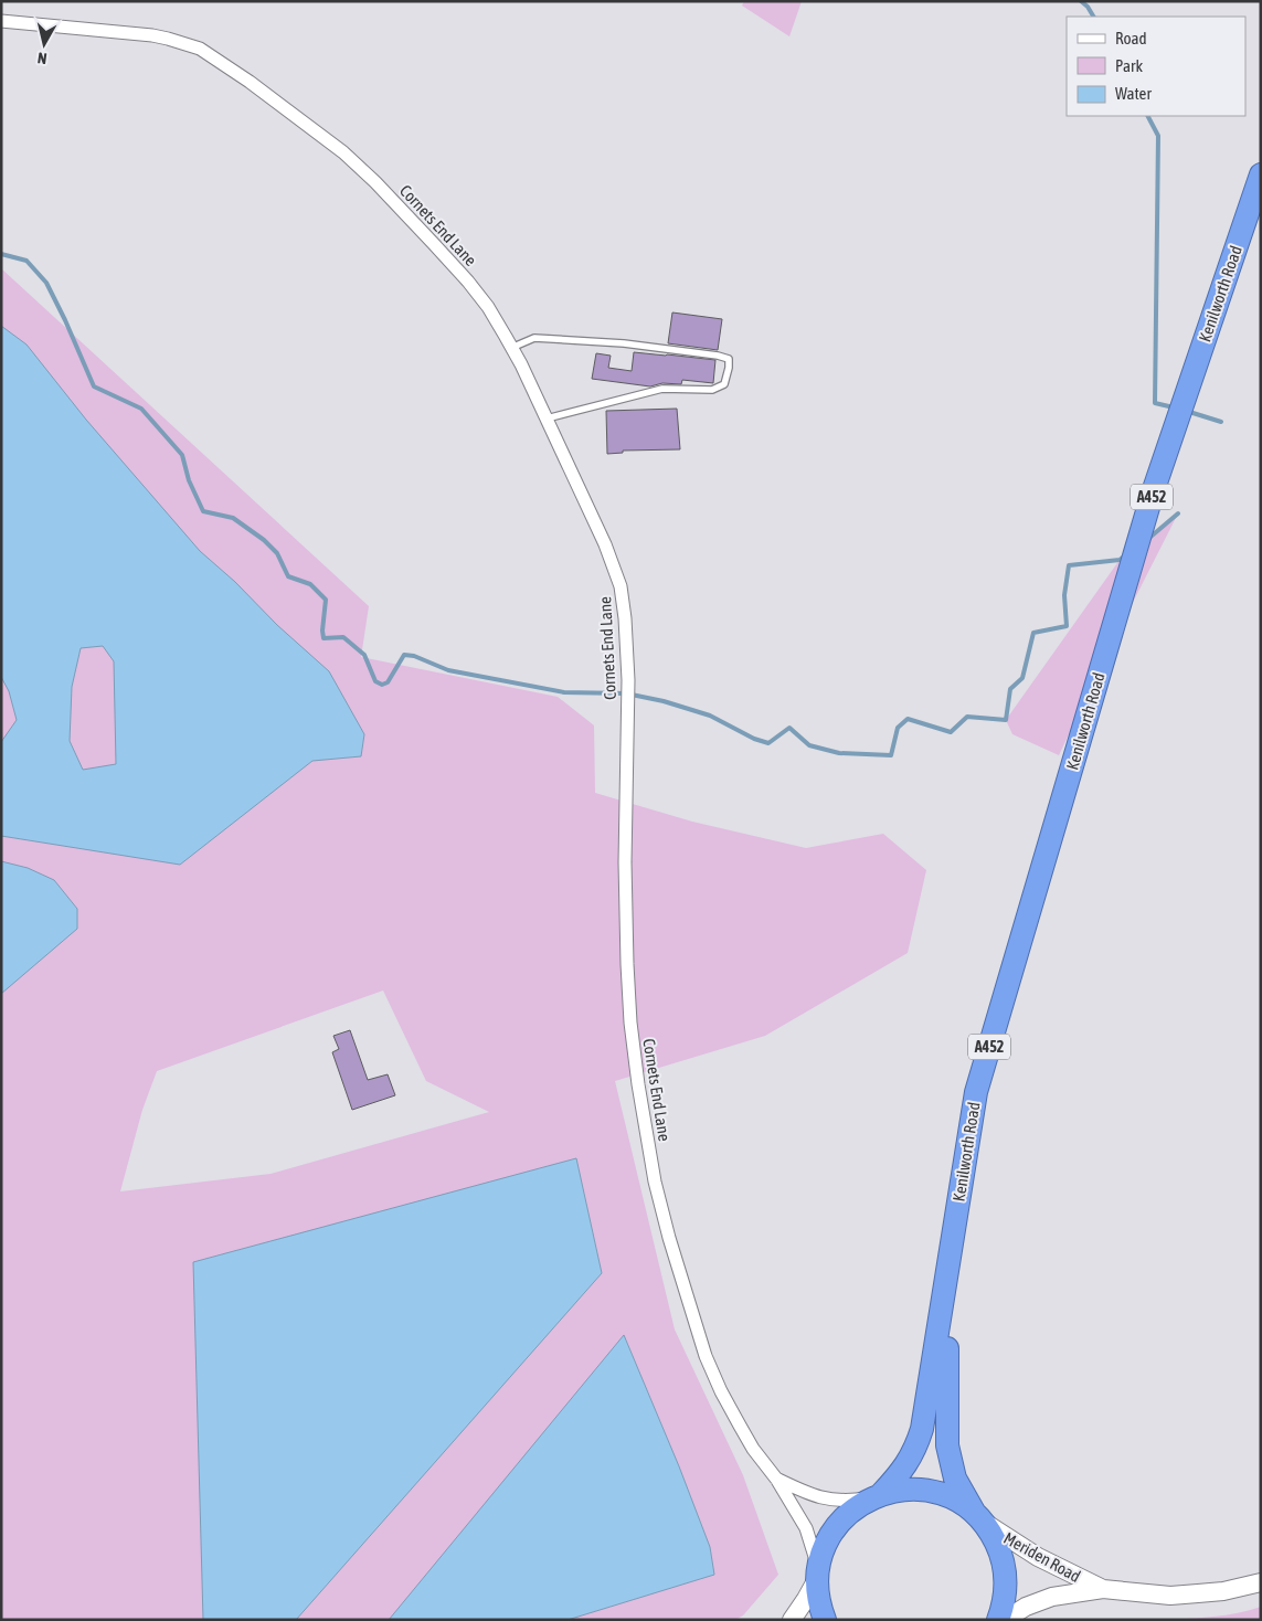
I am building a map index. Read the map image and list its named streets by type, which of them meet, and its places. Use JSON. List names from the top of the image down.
{
  "streets": {
    "highway": ["Kenilworth Road", "A452"],
    "main road": ["Meriden Road"],
    "street": ["Cornets End Lane"]
  },
  "crossings": [
    ["Cornets End Lane", "Kenilworth Road"],
    ["Kenilworth Road", "Meriden Road"]
  ],
  "legend": ["Road", "Park", "Water"],
  "north": "bottom"
}
